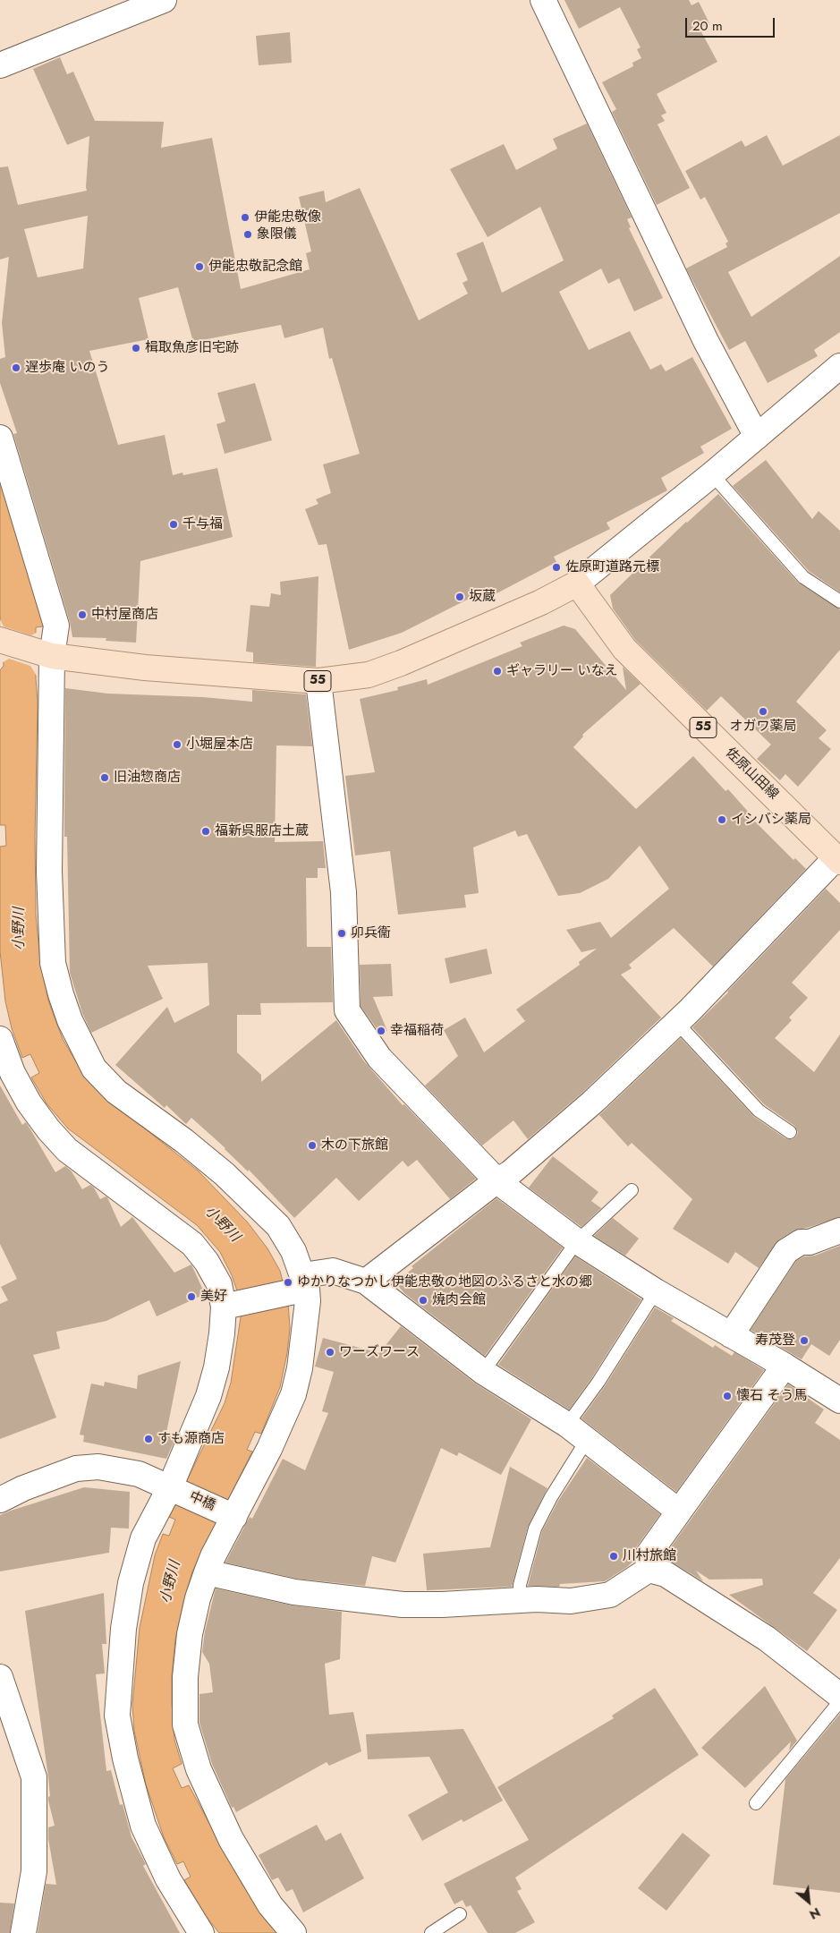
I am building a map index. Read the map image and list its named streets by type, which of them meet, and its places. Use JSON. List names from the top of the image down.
{
  "streets": {
    "main road": ["55", "佐原山田線"],
    "street": ["中橋"]
  },
  "crossings": [
    ["55", "佐原山田線"]
  ],
  "water": ["小野川"],
  "places": [
    "伊能忠敬像",
    "象限儀",
    "伊能忠敬記念館",
    "楫取魚彦旧宅跡",
    "遅歩庵 いのう",
    "千与福",
    "佐原町道路元標",
    "坂蔵",
    "中村屋商店",
    "ギャラリー いなえ",
    "オガワ薬局",
    "小堀屋本店",
    "旧油惣商店",
    "イシバシ薬局",
    "福新呉服店土蔵",
    "卯兵衞",
    "幸福稲荷",
    "木の下旅館",
    "ゆかりなつかし伊能忠敬の地図のふるさと水の郷",
    "美好",
    "焼肉会館",
    "寿茂登",
    "ワーズワース",
    "懐石 そう馬",
    "すも源商店",
    "川村旅館"
  ],
  "scale_bar": "20 m",
  "north": "bottom right"
}
